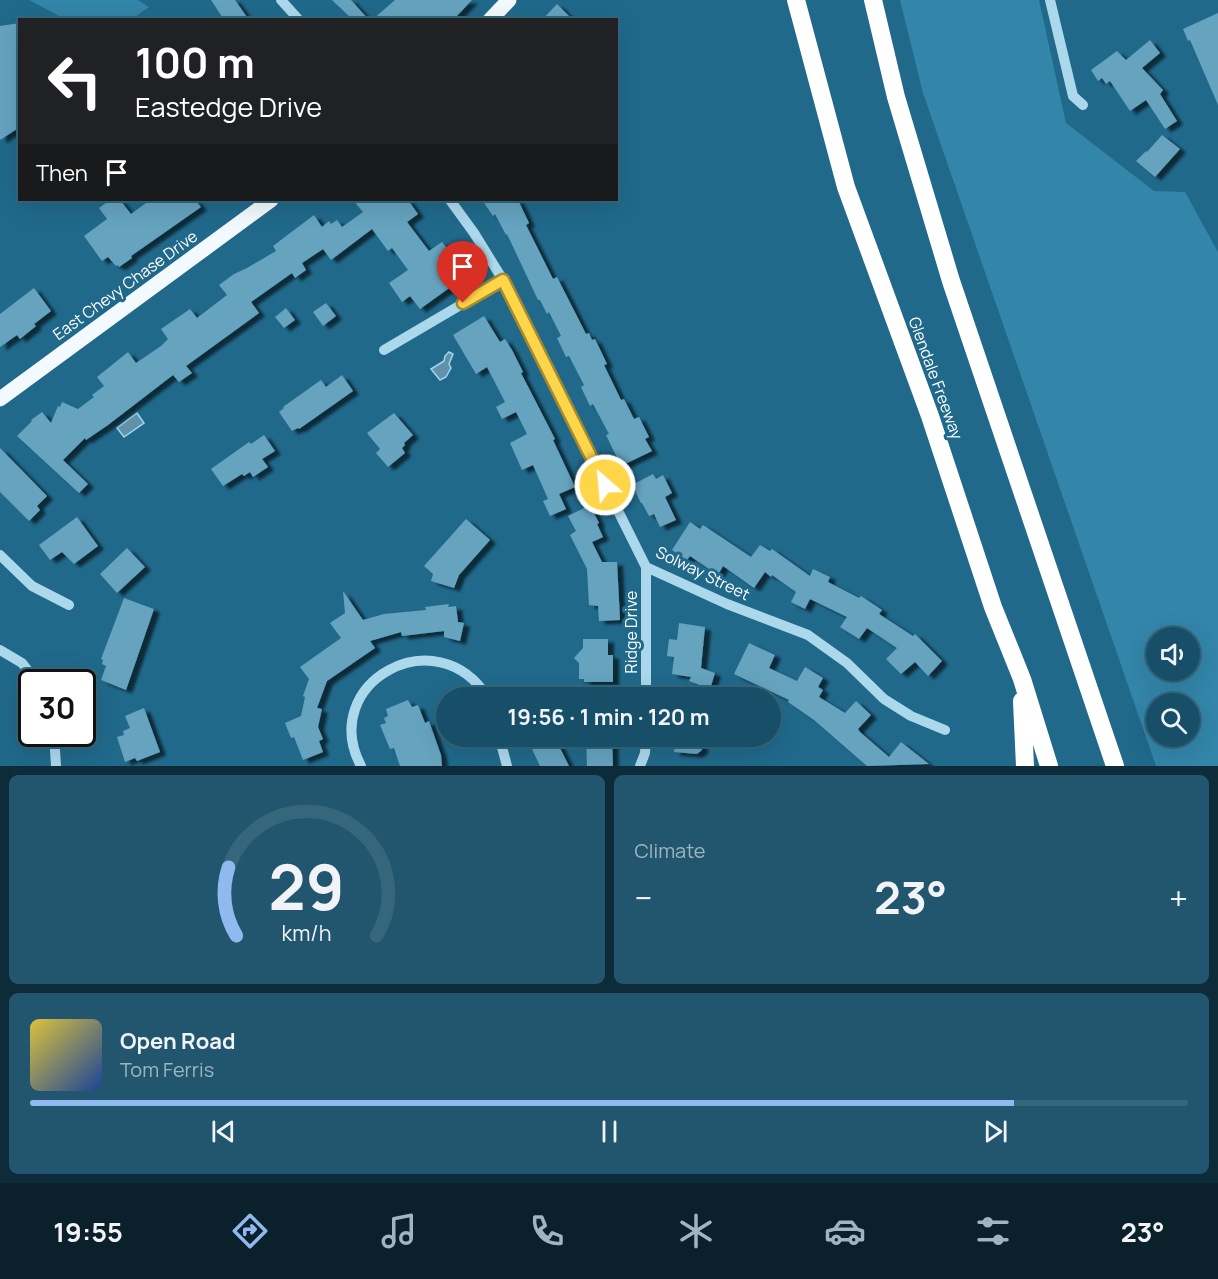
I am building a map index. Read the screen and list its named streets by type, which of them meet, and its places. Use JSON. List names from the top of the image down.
{
  "streets": {
    "highway": ["Glendale Freeway"],
    "main road": ["East Chevy Chase Drive"],
    "street": ["Solway Street", "Ridge Drive"]
  },
  "crossings": [
    ["Solway Street", "Ridge Drive"]
  ],
  "page": {
    "turn": ["100 m", "Eastedge Drive"],
    "then": "Then",
    "limit": "30",
    "trip": "19:56 · 1 min · 120 m",
    "tile": "Climate",
    "heat": ["−", "23°", "+"],
    "song": ["Open Road", "Tom Ferris"],
    "tabs": ["19:55", "23°"],
    "gauge": ["29", "km/h"]
  }
}
